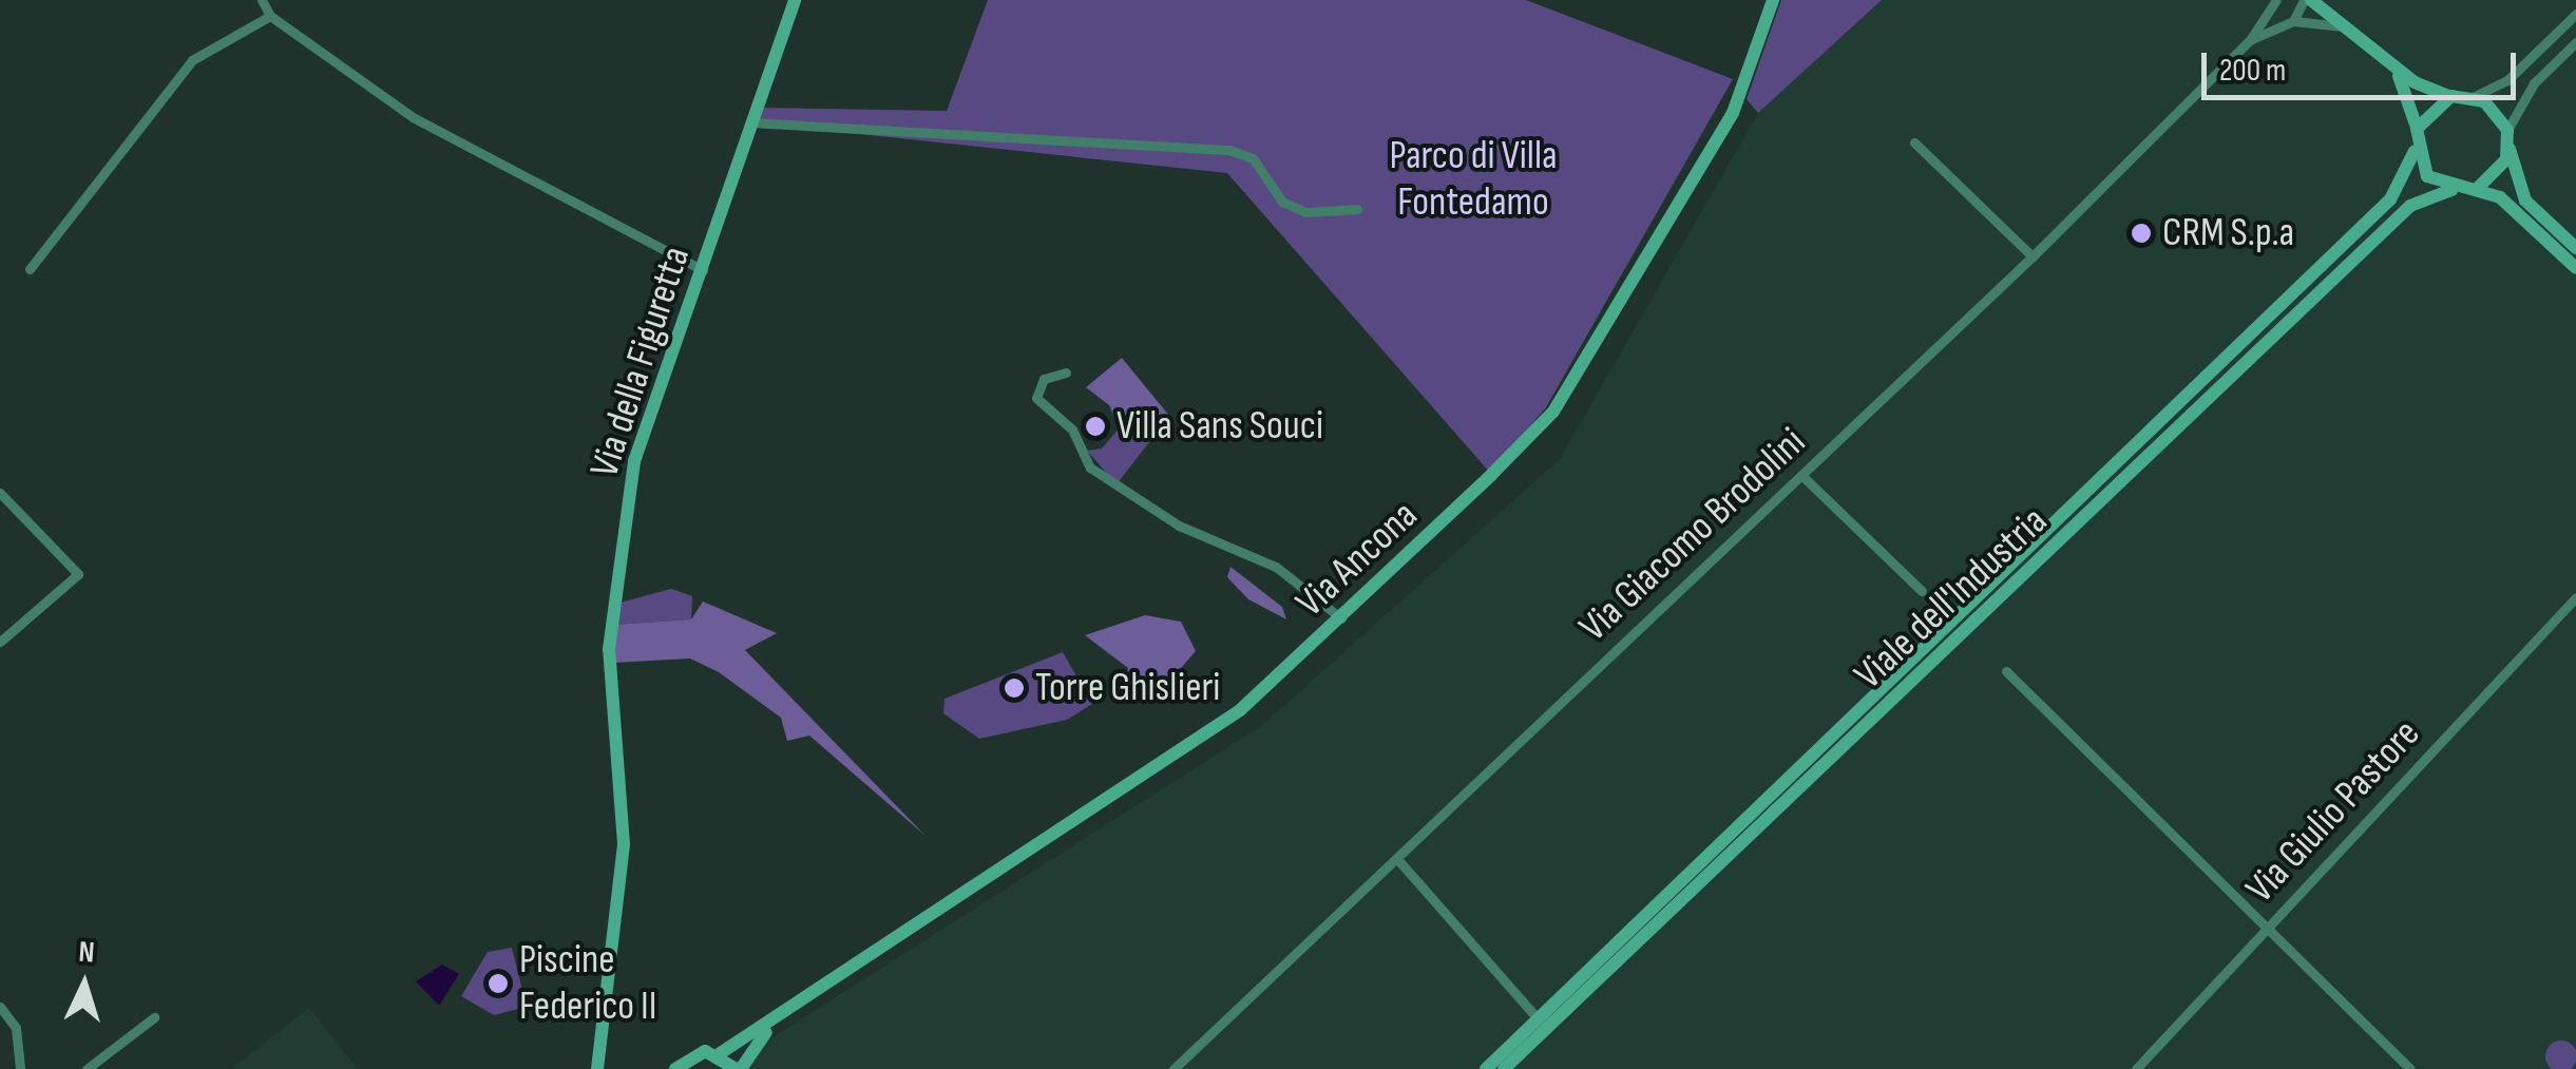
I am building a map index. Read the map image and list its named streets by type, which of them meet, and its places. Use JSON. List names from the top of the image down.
{
  "streets": {
    "main road": ["Via della Figuretta", "Via Ancona", "Viale dell'Industria"],
    "street": ["Via Giacomo Brodolini", "Via Giulio Pastore"]
  },
  "parks": ["Parco di Villa Fontedamo"],
  "places": [
    "CRM S.p.a",
    "Villa Sans Souci",
    "Torre Ghislieri",
    "Piscine Federico II"
  ],
  "scale_bar": "200 m",
  "north": "top"
}
